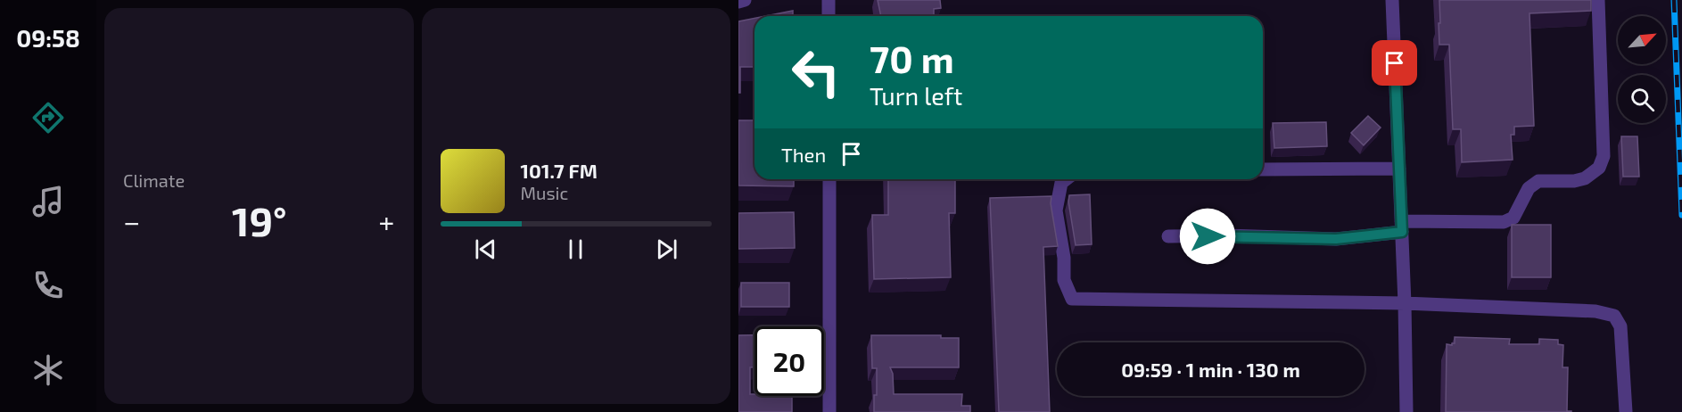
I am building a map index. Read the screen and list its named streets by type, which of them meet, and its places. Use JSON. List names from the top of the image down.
{
  "north": "top right",
  "page": {
    "tabs": "09:58",
    "tile": "Climate",
    "turn": ["70 m", "Turn left"],
    "then": "Then",
    "song": ["101.7 FM", "Music"],
    "heat": ["−", "19°", "+"],
    "limit": "20",
    "trip": "09:59 · 1 min · 130 m"
  }
}
